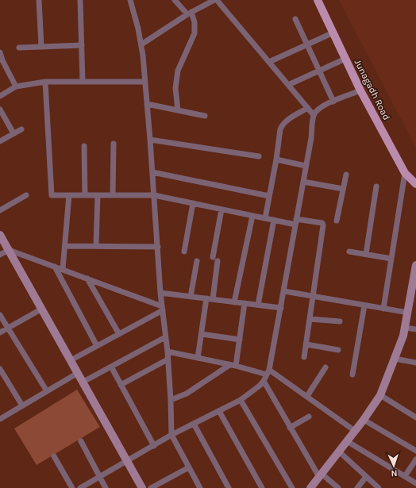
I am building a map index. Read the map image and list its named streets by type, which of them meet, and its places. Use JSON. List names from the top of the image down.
{
  "streets": {
    "main road": ["Junagadh Road"]
  },
  "north": "bottom"
}
